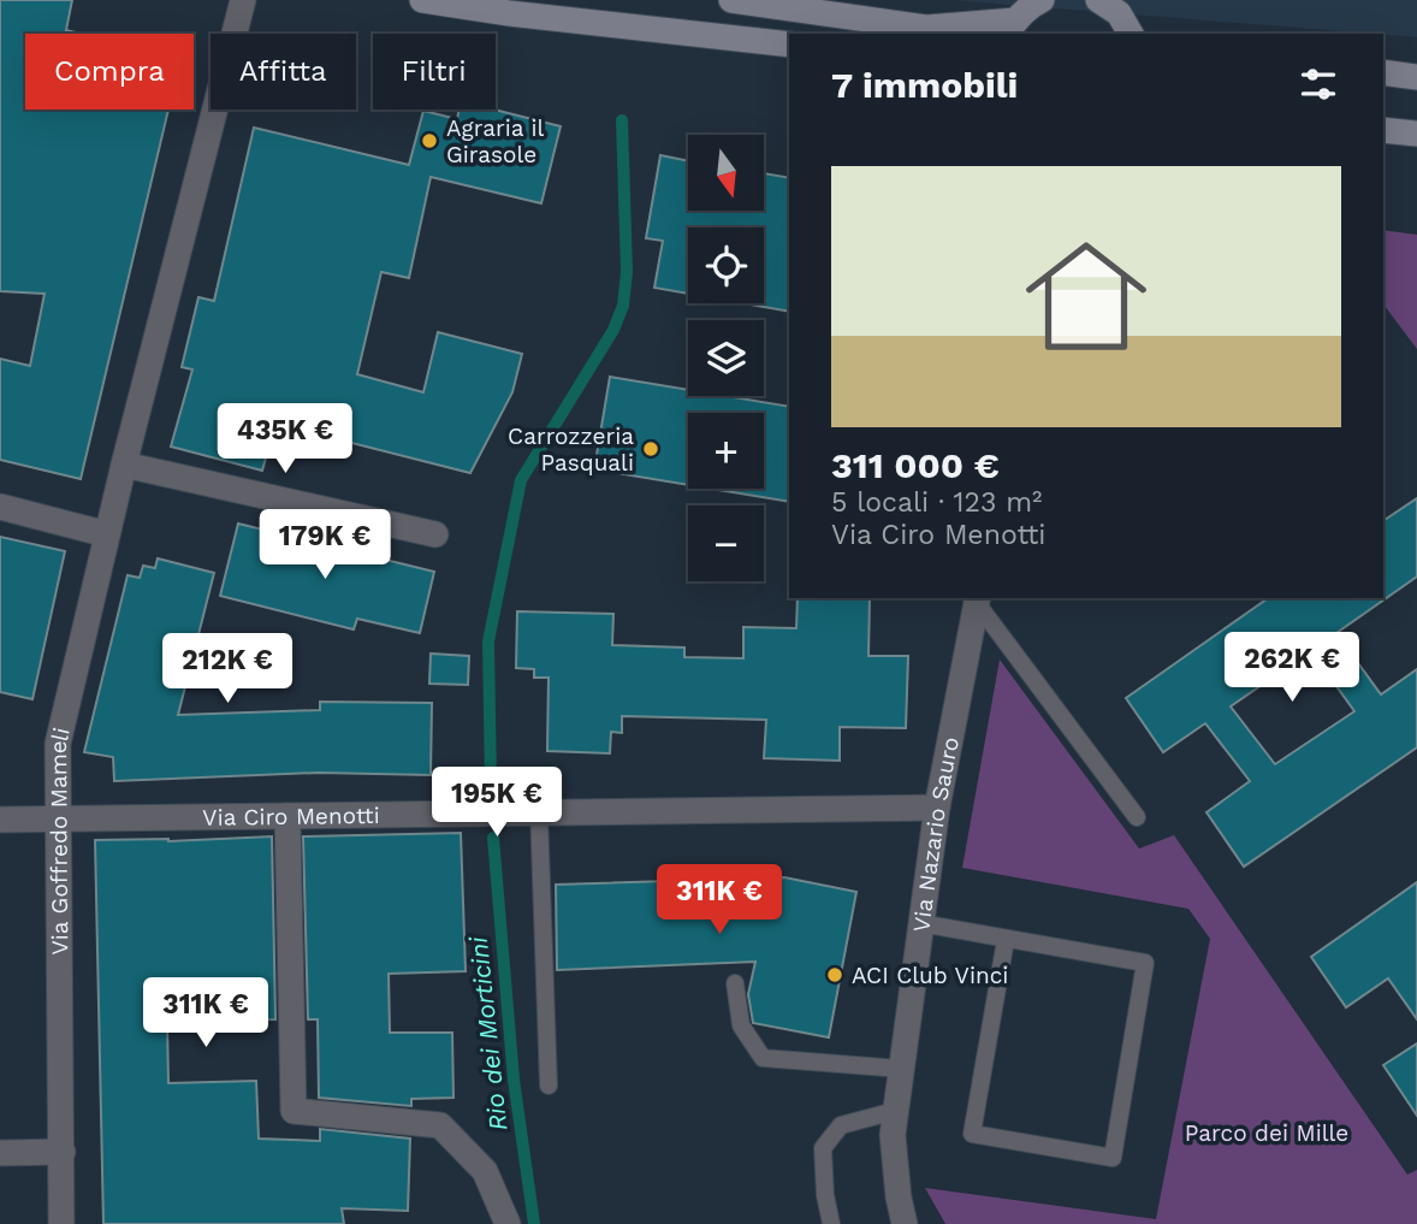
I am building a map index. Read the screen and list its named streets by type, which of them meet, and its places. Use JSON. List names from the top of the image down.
{
  "streets": {
    "street": ["Via Ciro Menotti", "Via Nazario Sauro", "Via Goffredo Mameli"]
  },
  "crossings": [
    ["Via Ciro Menotti", "Via Nazario Sauro"],
    ["Via Ciro Menotti", "Via Goffredo Mameli"]
  ],
  "water": ["Rio dei Morticini"],
  "parks": ["Parco dei Mille"],
  "places": ["Agraria il Girasole", "Carrozzeria Pasquali", "ACI Club Vinci"],
  "north": "bottom",
  "page": {
    "chip": ["Compra", "Affitta", "Filtri"],
    "heading": "7 immobili",
    "map_buttons": ["+", "−"],
    "list": [
      {
        "name": "311 000 €",
        "note": "5 locali · 123 m² · Via Ciro Menotti"
      }
    ],
    "price": [
      "435K €",
      "179K €",
      "262K €",
      "212K €",
      "195K €",
      "311K €",
      "311K €"
    ]
  }
}
